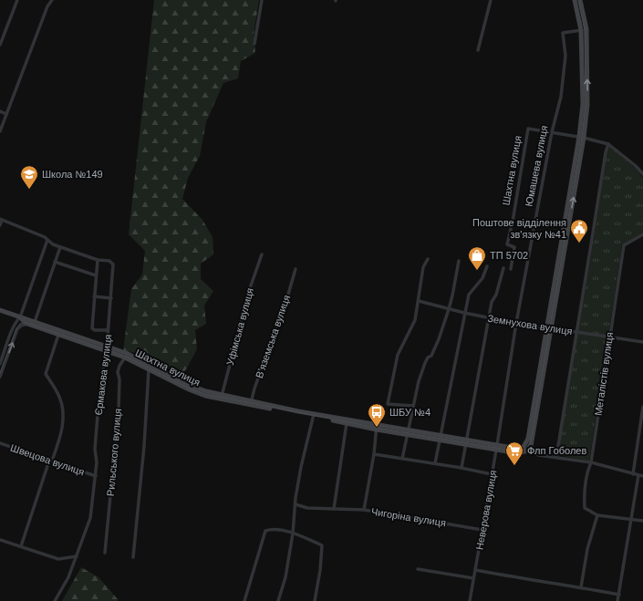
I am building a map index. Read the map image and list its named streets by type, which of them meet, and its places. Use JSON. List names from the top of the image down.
{
  "streets": {
    "main road": ["Шахтна вулиця"],
    "street": [
      "Юмашева вулиця",
      "Земнухова вулиця",
      "Уфімська вулиця",
      "В’яземська вулиця",
      "Металістів вулиця",
      "Єрмакова вулиця",
      "Рильського вулиця",
      "Швецова вулиця",
      "Неверова вулиця",
      "Чигоріна вулиця"
    ]
  },
  "crossings": [
    ["Юмашева вулиця", "Шахтна вулиця"],
    ["Юмашева вулиця", "Земнухова вулиця"],
    ["Юмашева вулиця", "Неверова вулиця"],
    ["Шахтна вулиця", "Земнухова вулиця"],
    ["Шахтна вулиця", "Уфімська вулиця"],
    ["Шахтна вулиця", "В’яземська вулиця"],
    ["Шахтна вулиця", "Металістів вулиця"],
    ["Шахтна вулиця", "Єрмакова вулиця"],
    ["Шахтна вулиця", "Рильського вулиця"],
    ["Шахтна вулиця", "Неверова вулиця"],
    ["Земнухова вулиця", "Металістів вулиця"],
    ["Єрмакова вулиця", "Швецова вулиця"],
    ["Неверова вулиця", "Чигоріна вулиця"]
  ],
  "places": {
    "school or university": ["Школа №149"],
    "public building": ["Поштове відділення зв'язку №41"],
    "shop": ["ТП 5702"],
    "bus stop": ["ШБУ №4"],
    "supermarket": ["Флп Гоболев"]
  }
}
